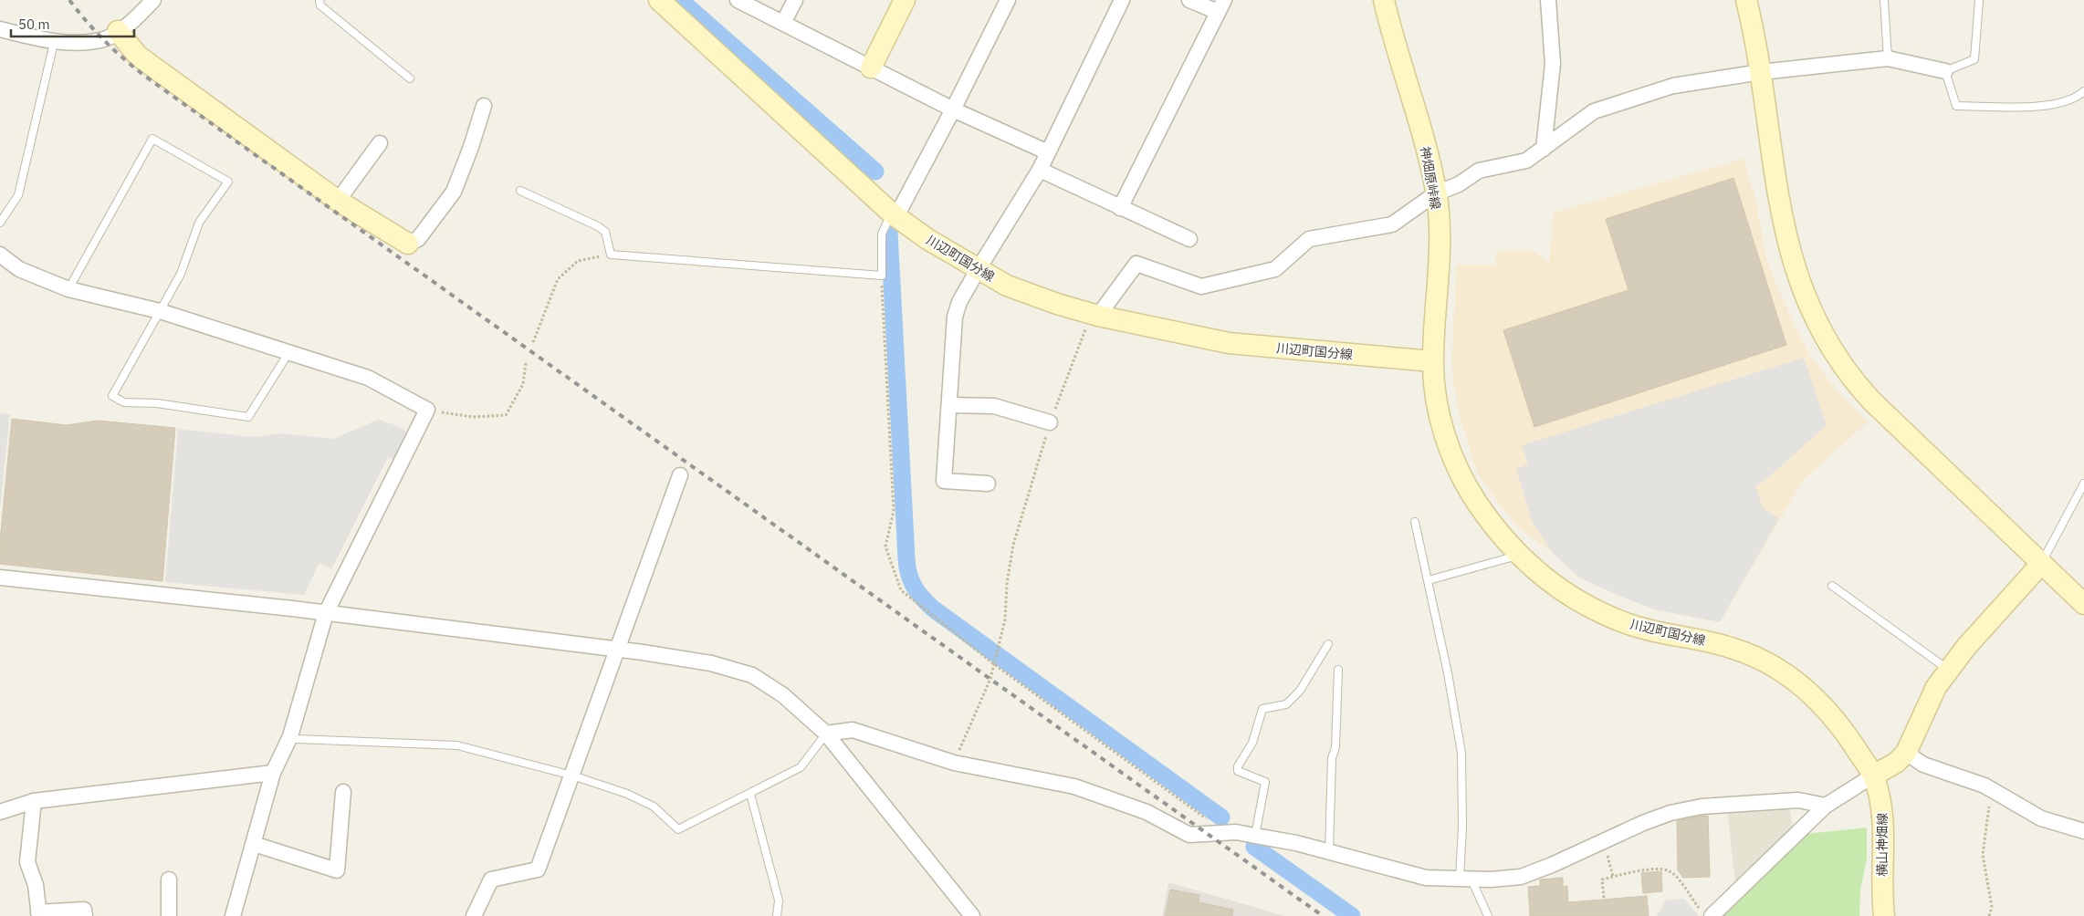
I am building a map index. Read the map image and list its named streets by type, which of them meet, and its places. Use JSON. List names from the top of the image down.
{
  "streets": {
    "street": ["神畑原峠線", "川辺町国分線", "横山神畑線"]
  },
  "crossings": [
    ["神畑原峠線", "川辺町国分線"],
    ["川辺町国分線", "横山神畑線"]
  ],
  "scale_bar": "50 m"
}
